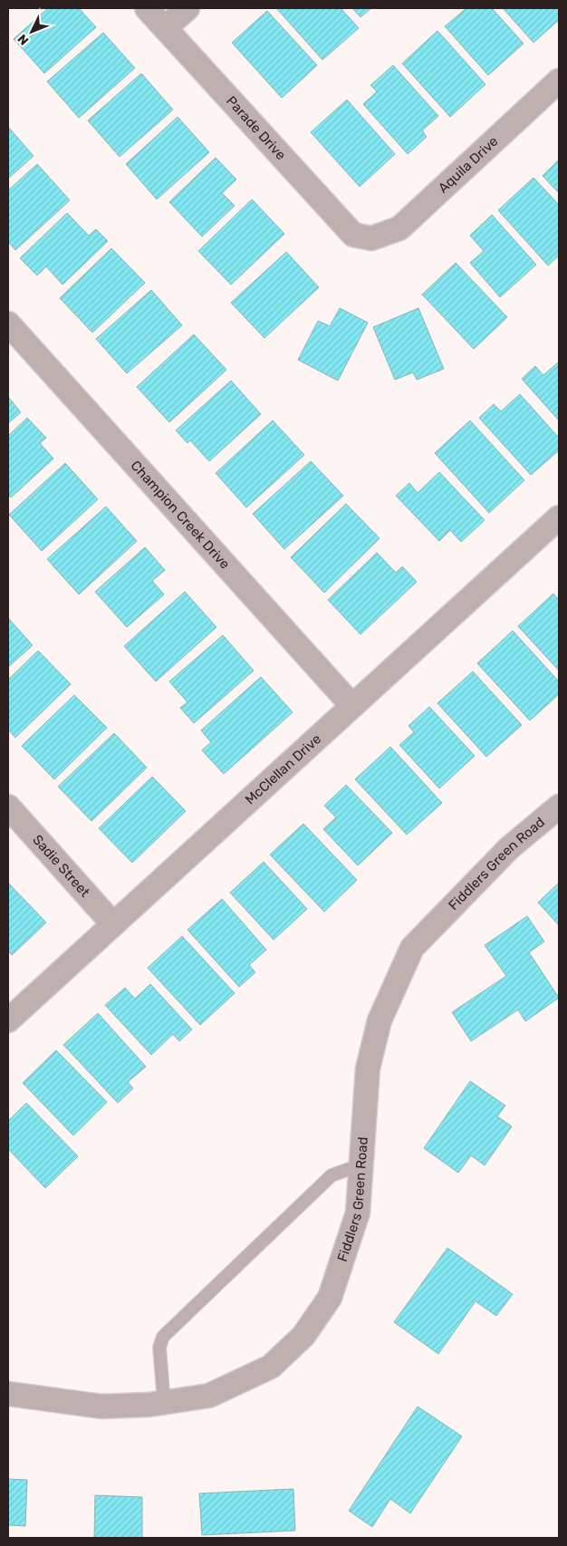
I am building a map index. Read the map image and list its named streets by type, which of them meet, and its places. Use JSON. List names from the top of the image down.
{
  "streets": {
    "street": [
      "Parade Drive",
      "Aquila Drive",
      "Champion Creek Drive",
      "McClellan Drive",
      "Fiddlers Green Road",
      "Sadie Street"
    ]
  },
  "crossings": [
    ["Parade Drive", "Aquila Drive"],
    ["Champion Creek Drive", "McClellan Drive"],
    ["McClellan Drive", "Sadie Street"]
  ],
  "north": "bottom left"
}
